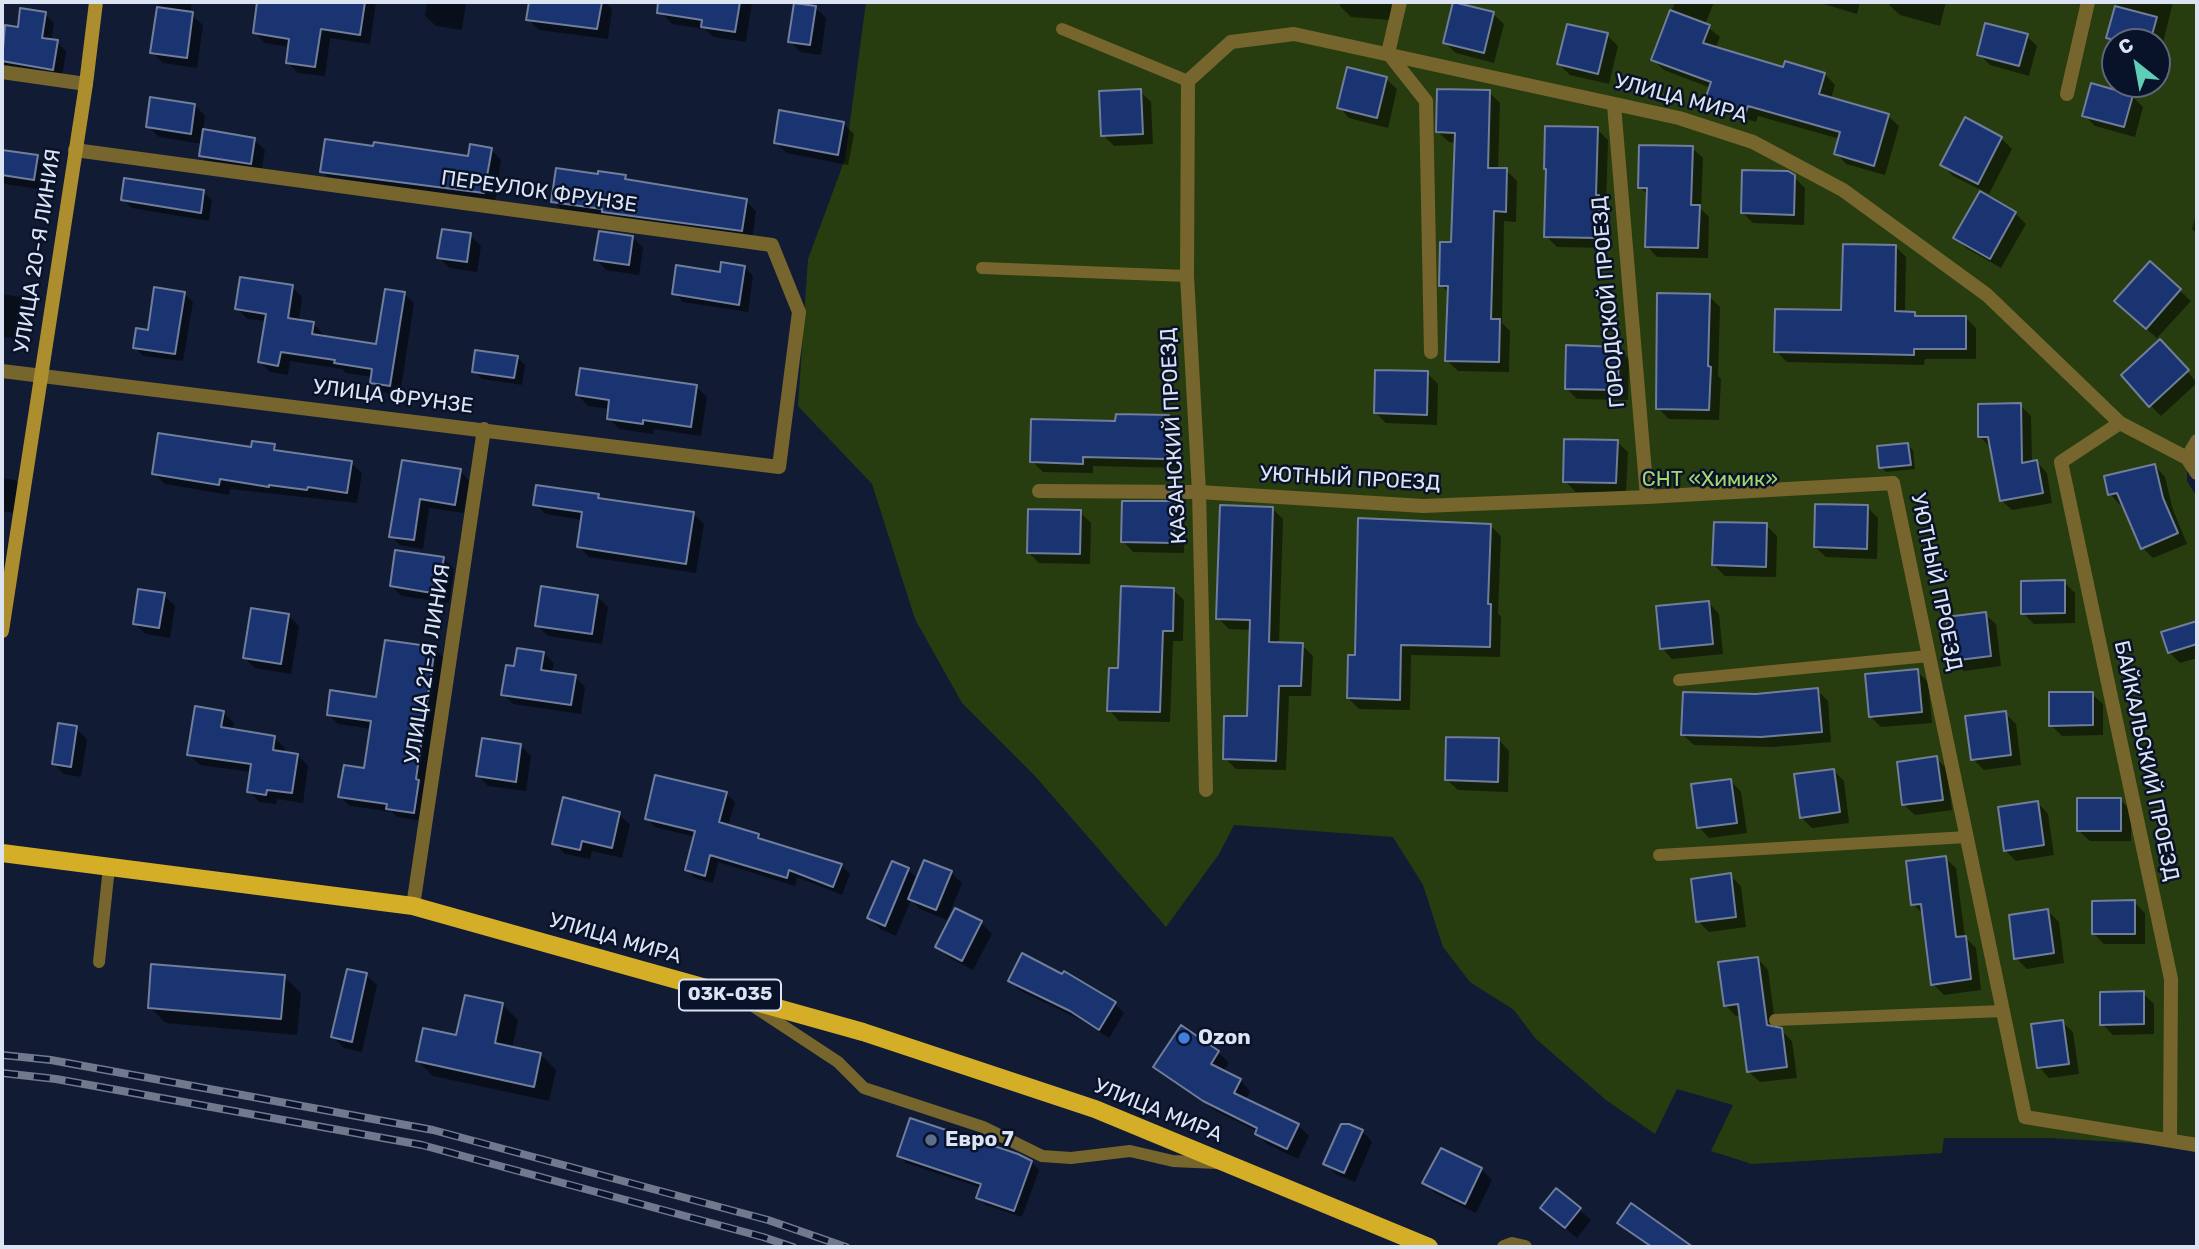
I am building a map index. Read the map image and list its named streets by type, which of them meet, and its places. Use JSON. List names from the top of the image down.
{
  "streets": {
    "main road": ["УЛИЦА МИРА", "УЛИЦА 20-Я ЛИНИЯ", "03К-035"],
    "street": [
      "ПЕРЕУЛОК ФРУНЗЕ",
      "ГОРОДСКОЙ ПРОЕЗД",
      "УЛИЦА ФРУНЗЕ",
      "КАЗАНСКИЙ ПРОЕЗД",
      "УЮТНЫЙ ПРОЕЗД",
      "УЛИЦА 21-Я ЛИНИЯ",
      "БАЙКАЛЬСКИЙ ПРОЕЗД"
    ]
  },
  "crossings": [
    ["УЛИЦА МИРА", "ГОРОДСКОЙ ПРОЕЗД"],
    ["УЛИЦА МИРА", "КАЗАНСКИЙ ПРОЕЗД"],
    ["УЛИЦА МИРА", "УЛИЦА 21-Я ЛИНИЯ"],
    ["УЛИЦА МИРА", "БАЙКАЛЬСКИЙ ПРОЕЗД"],
    ["ПЕРЕУЛОК ФРУНЗЕ", "УЛИЦА 20-Я ЛИНИЯ"],
    ["ПЕРЕУЛОК ФРУНЗЕ", "УЛИЦА ФРУНЗЕ"],
    ["УЛИЦА 20-Я ЛИНИЯ", "УЛИЦА ФРУНЗЕ"],
    ["ГОРОДСКОЙ ПРОЕЗД", "УЮТНЫЙ ПРОЕЗД"],
    ["УЛИЦА ФРУНЗЕ", "УЛИЦА 21-Я ЛИНИЯ"],
    ["КАЗАНСКИЙ ПРОЕЗД", "УЮТНЫЙ ПРОЕЗД"],
    ["УЮТНЫЙ ПРОЕЗД", "БАЙКАЛЬСКИЙ ПРОЕЗД"]
  ],
  "parks": ["СНТ «Химик»"],
  "places": ["Ozon", "Евро 7"],
  "north": "top left"
}
